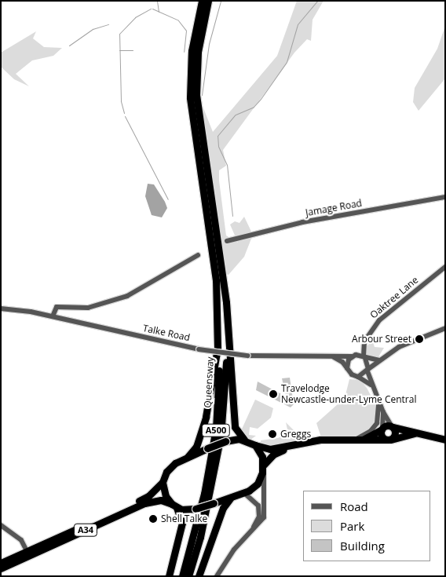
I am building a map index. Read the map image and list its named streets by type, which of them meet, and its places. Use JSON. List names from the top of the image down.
{
  "streets": {
    "highway": ["Queensway", "A500", "A34"],
    "street": ["Jamage Road", "Oaktree Lane", "Talke Road"]
  },
  "crossings": [
    ["Oaktree Lane", "Talke Road"],
    ["Queensway", "A500"]
  ],
  "places": [
    "Arbour Street",
    "Travelodge Newcastle-under-Lyme Central",
    "Greggs",
    "Shell Talke"
  ],
  "legend": ["Road", "Park", "Building"]
}
